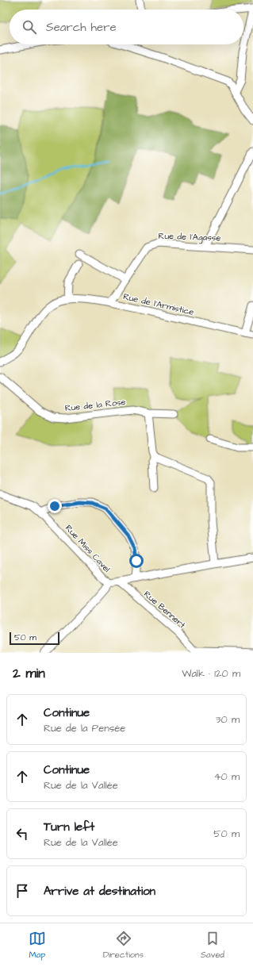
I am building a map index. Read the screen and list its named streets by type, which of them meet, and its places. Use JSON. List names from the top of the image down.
{
  "streets": {
    "street": [
      "Rue de l'Agasse",
      "Rue de l'Armistice",
      "Rue de la Rose",
      "Rue Miss Cavel",
      "Rue Bennert"
    ]
  },
  "crossings": [
    ["Rue de l'Agasse", "Rue de l'Armistice"]
  ],
  "scale_bar": "50 m",
  "page": {
    "search": "Search here",
    "scale": "50 m",
    "heading": ["2 min", "Walk · 120 m"],
    "list": [
      ["Continue", "Rue de la Pensée", "30 m"],
      ["Continue", "Rue de la Vallée", "40 m"],
      ["Turn left", "Rue de la Vallée", "50 m"],
      "Arrive at destination"
    ],
    "nav": ["Map", "Directions", "Saved"]
  }
}
